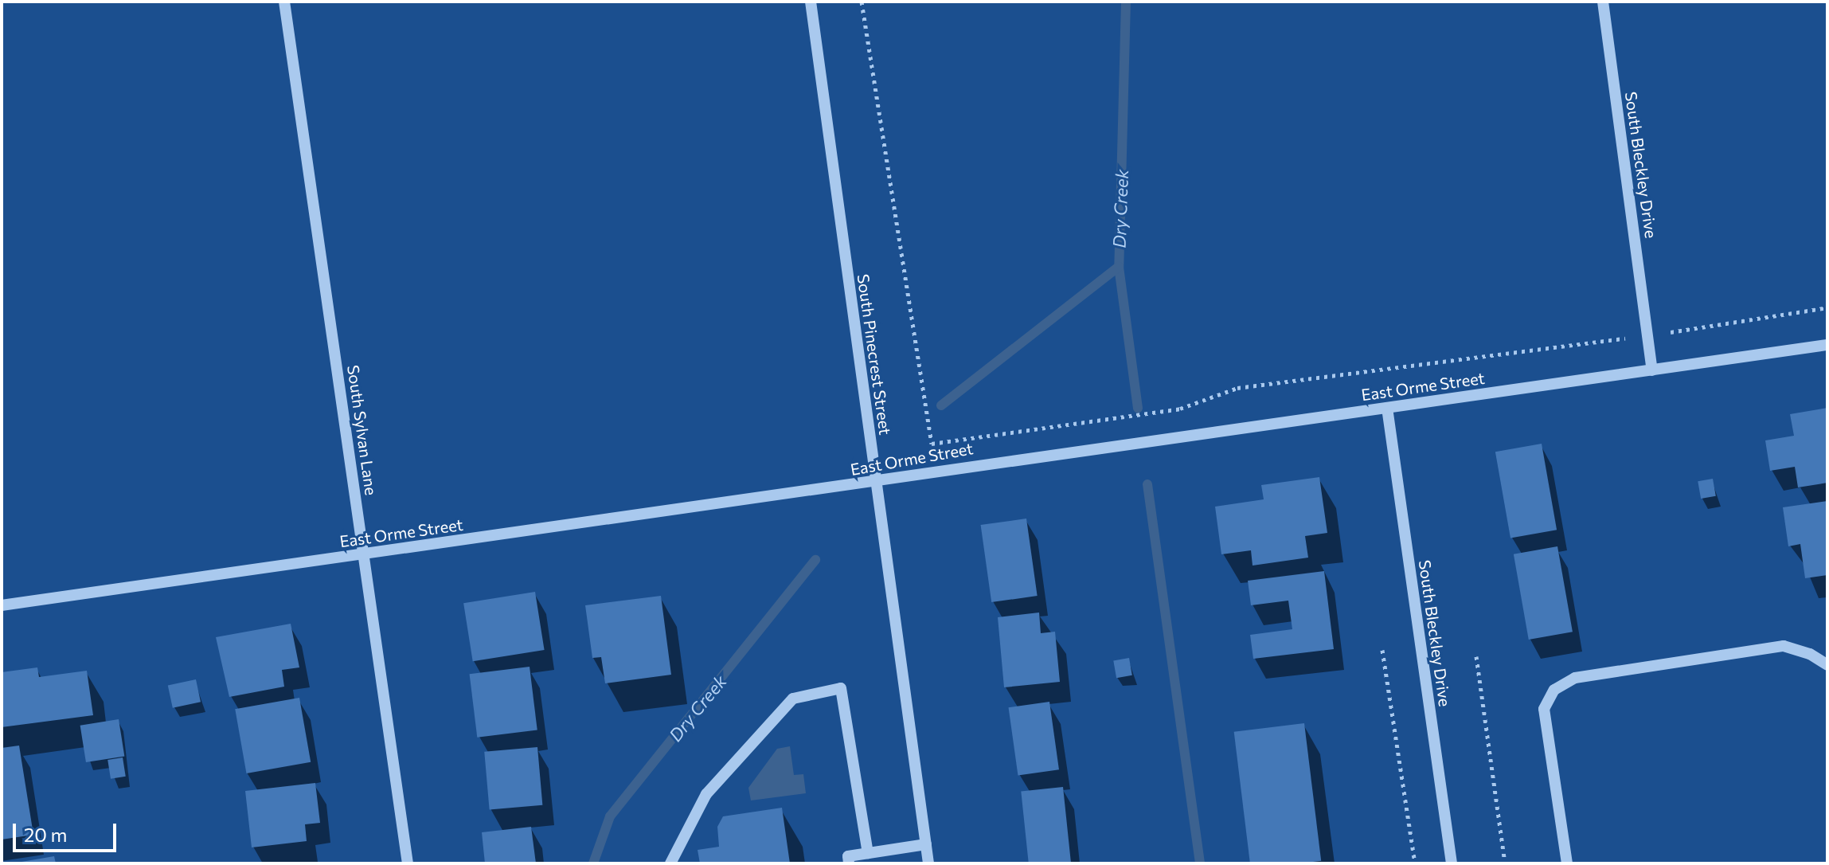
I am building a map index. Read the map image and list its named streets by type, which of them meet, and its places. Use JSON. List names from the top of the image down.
{
  "streets": {
    "street": [
      "South Bleckley Drive",
      "South Pinecrest Street",
      "East Orme Street",
      "South Sylvan Lane"
    ]
  },
  "crossings": [
    ["South Bleckley Drive", "East Orme Street"],
    ["South Pinecrest Street", "East Orme Street"],
    ["East Orme Street", "South Sylvan Lane"]
  ],
  "water": ["Dry Creek"],
  "scale_bar": "20 m"
}
